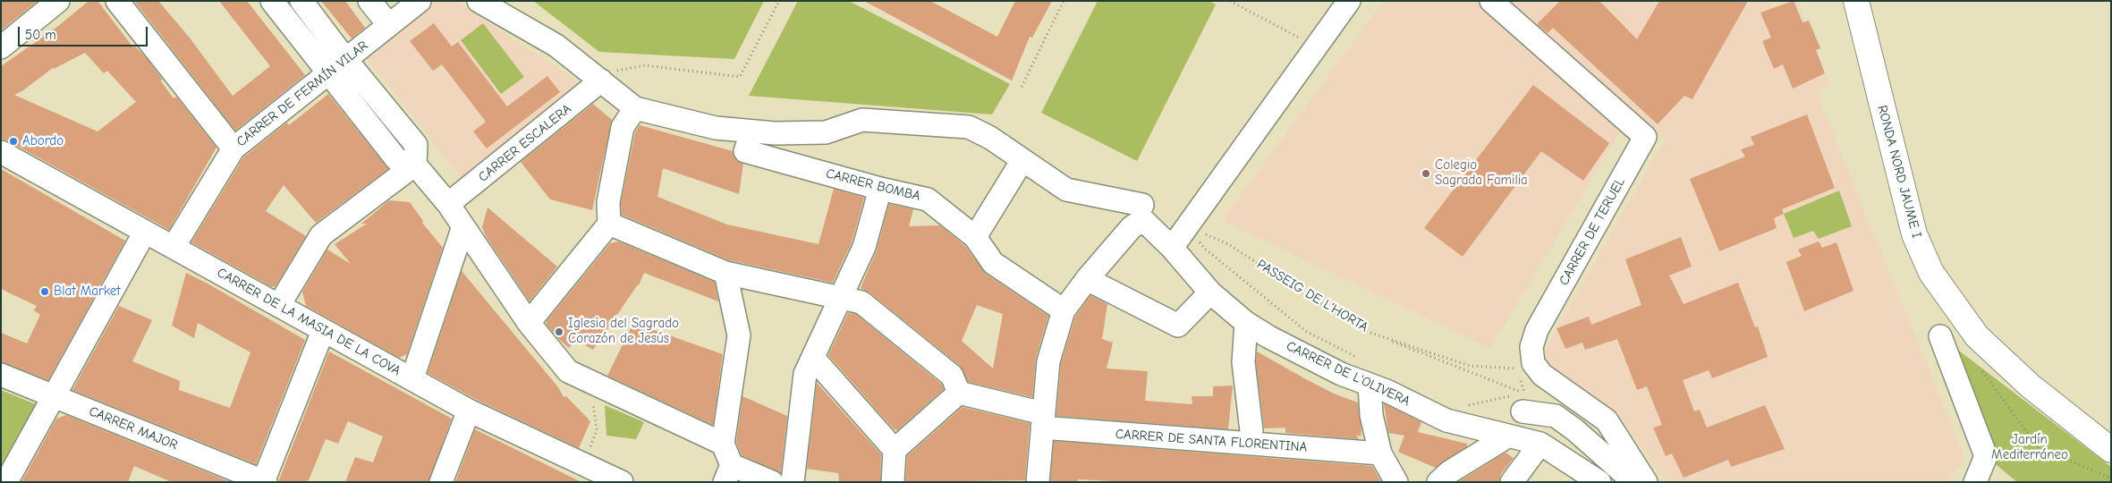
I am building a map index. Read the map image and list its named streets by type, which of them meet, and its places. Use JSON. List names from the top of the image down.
{
  "streets": {
    "main road": ["RONDA NORD JAUME I"],
    "street": [
      "CARRER DE FERMÍN VILAR",
      "CARRER ESCALERA",
      "CARRER BOMBA",
      "CARRER DE TERUEL",
      "CARRER DE LA MASIA DE LA COVA",
      "CARRER DE L'OLIVERA",
      "CARRER MAJOR",
      "CARRER DE SANTA FLORENTINA"
    ],
    "path": ["PASSEIG DE L'HORTA"]
  },
  "crossings": [
    ["CARRER DE FERMÍN VILAR", "CARRER DE LA MASIA DE LA COVA"],
    ["CARRER DE TERUEL", "PASSEIG DE L'HORTA"]
  ],
  "parks": ["Jardín Mediterráneo"],
  "places": [
    "Abordo",
    "Colegio Sagrada Familia",
    "Blat Market",
    "Iglesia del Sagrado Corazón de Jesús"
  ],
  "scale_bar": "50 m"
}
